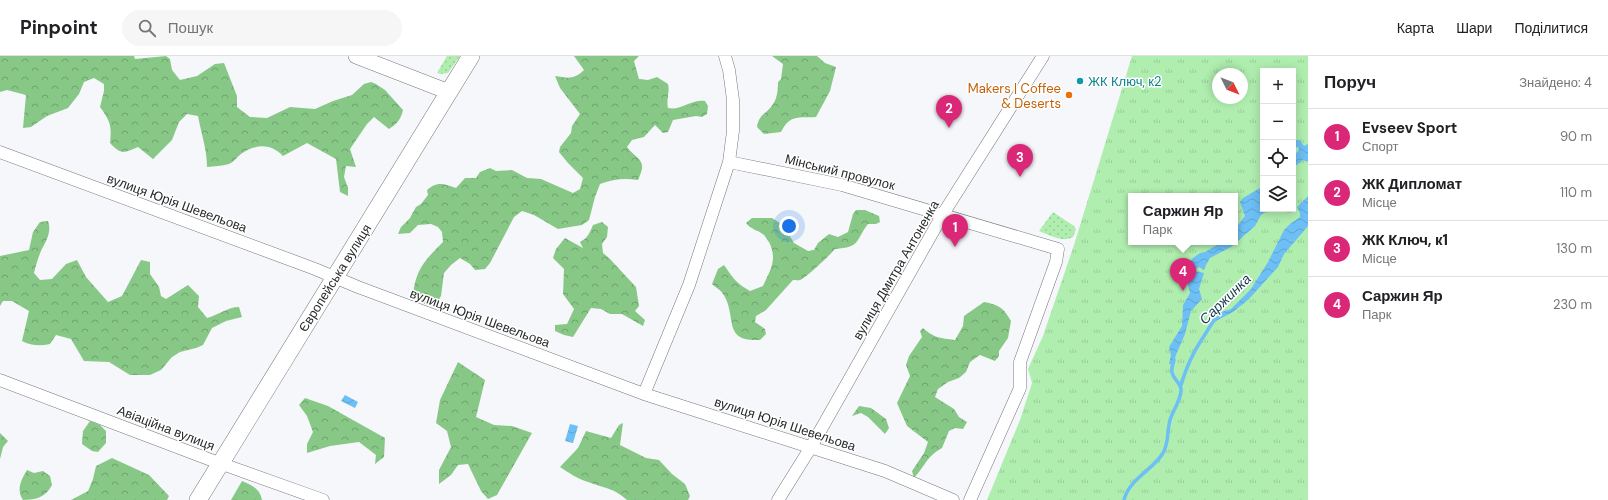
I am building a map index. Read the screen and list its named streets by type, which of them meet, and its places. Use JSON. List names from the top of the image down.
{
  "streets": {
    "main road": ["Європейська вулиця"],
    "street": [
      "Мінський провулок",
      "вулиця Юрія Шевельова",
      "вулиця Дмитра Антоненка",
      "Авіаційна вулиця"
    ]
  },
  "crossings": [
    ["Мінський провулок", "вулиця Дмитра Антоненка"],
    ["вулиця Юрія Шевельова", "вулиця Дмитра Антоненка"],
    ["вулиця Юрія Шевельова", "Європейська вулиця"],
    ["Європейська вулиця", "Авіаційна вулиця"]
  ],
  "water": ["Саржинка"],
  "places": ["ЖК Ключ, к2", "Makers | Coffee & Deserts"],
  "north": "bottom right",
  "page": {
    "header": "Pinpoint",
    "search": "Пошук",
    "nav": ["Карта", "Шари", "Поділитися"],
    "heading": ["Поруч", "Знайдено: 4"],
    "map_buttons": ["+", "−"],
    "pins": [
      "2",
      "3",
      "1",
      "4"
    ],
    "list": [
      {
        "mark": "1",
        "name": "Evseev Sport",
        "note": "Спорт",
        "value": "90 m"
      },
      {
        "mark": "2",
        "name": "ЖК Дипломат",
        "note": "Місце",
        "value": "110 m"
      },
      {
        "mark": "3",
        "name": "ЖК Ключ, к1",
        "note": "Місце",
        "value": "130 m"
      },
      {
        "mark": "4",
        "name": "Саржин Яр",
        "note": "Парк",
        "value": "230 m"
      }
    ],
    "popup": ["Саржин Яр", "Парк"]
  }
}
